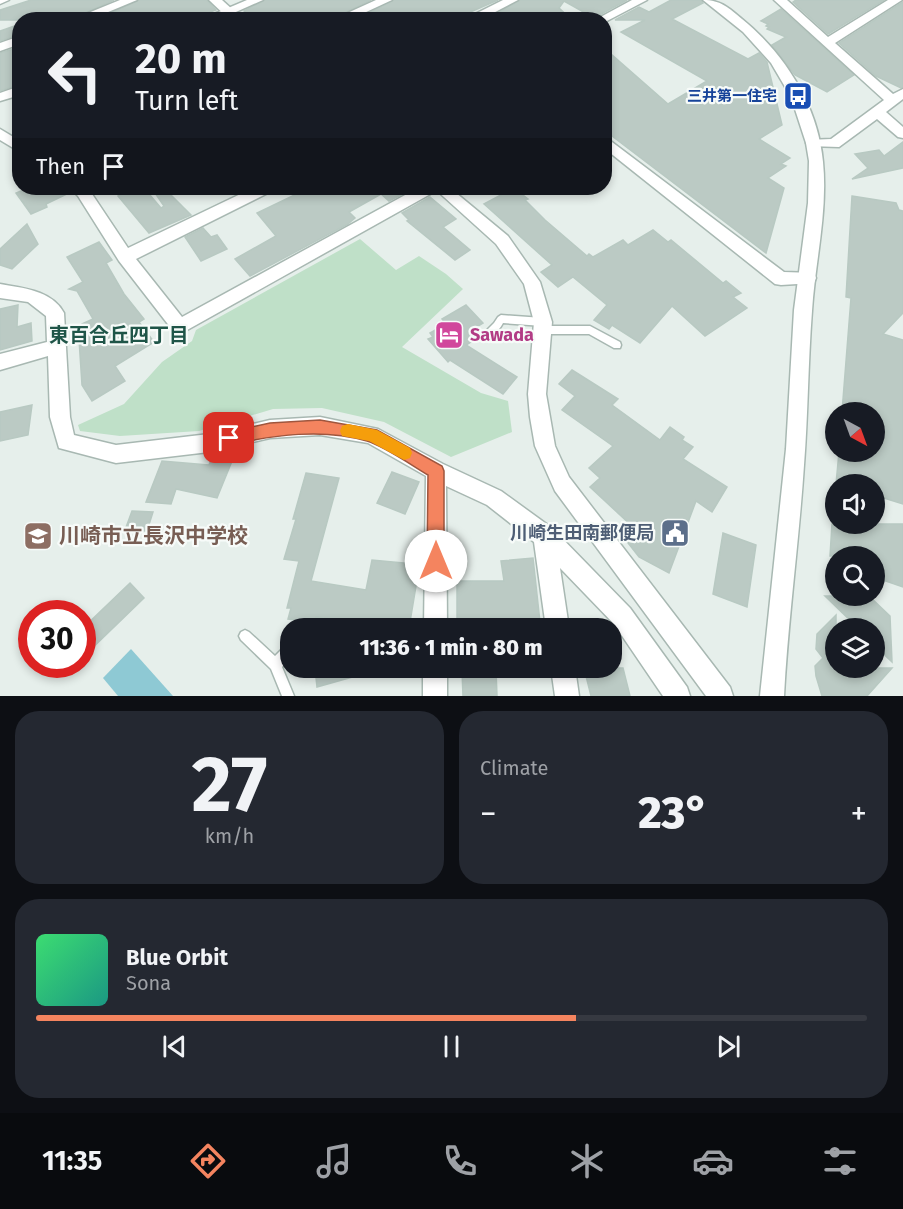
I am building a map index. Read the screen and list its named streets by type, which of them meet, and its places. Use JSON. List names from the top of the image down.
{
  "districts": ["東百合丘四丁目"],
  "places": {
    "bus stop": ["三井第一住宅"],
    "hotel": ["Sawada"],
    "public building": ["川崎生田南郵便局"],
    "school or university": ["川崎市立長沢中学校"]
  },
  "north": "bottom right",
  "page": {
    "turn": ["20 m", "Turn left"],
    "then": "Then",
    "limit": "30",
    "trip": "11:36 · 1 min · 80 m",
    "tile": [
      ["27", "km/h"],
      "Climate"
    ],
    "heat": ["−", "23°", "+"],
    "song": ["Blue Orbit", "Sona"],
    "tabs": "11:35"
  }
}
